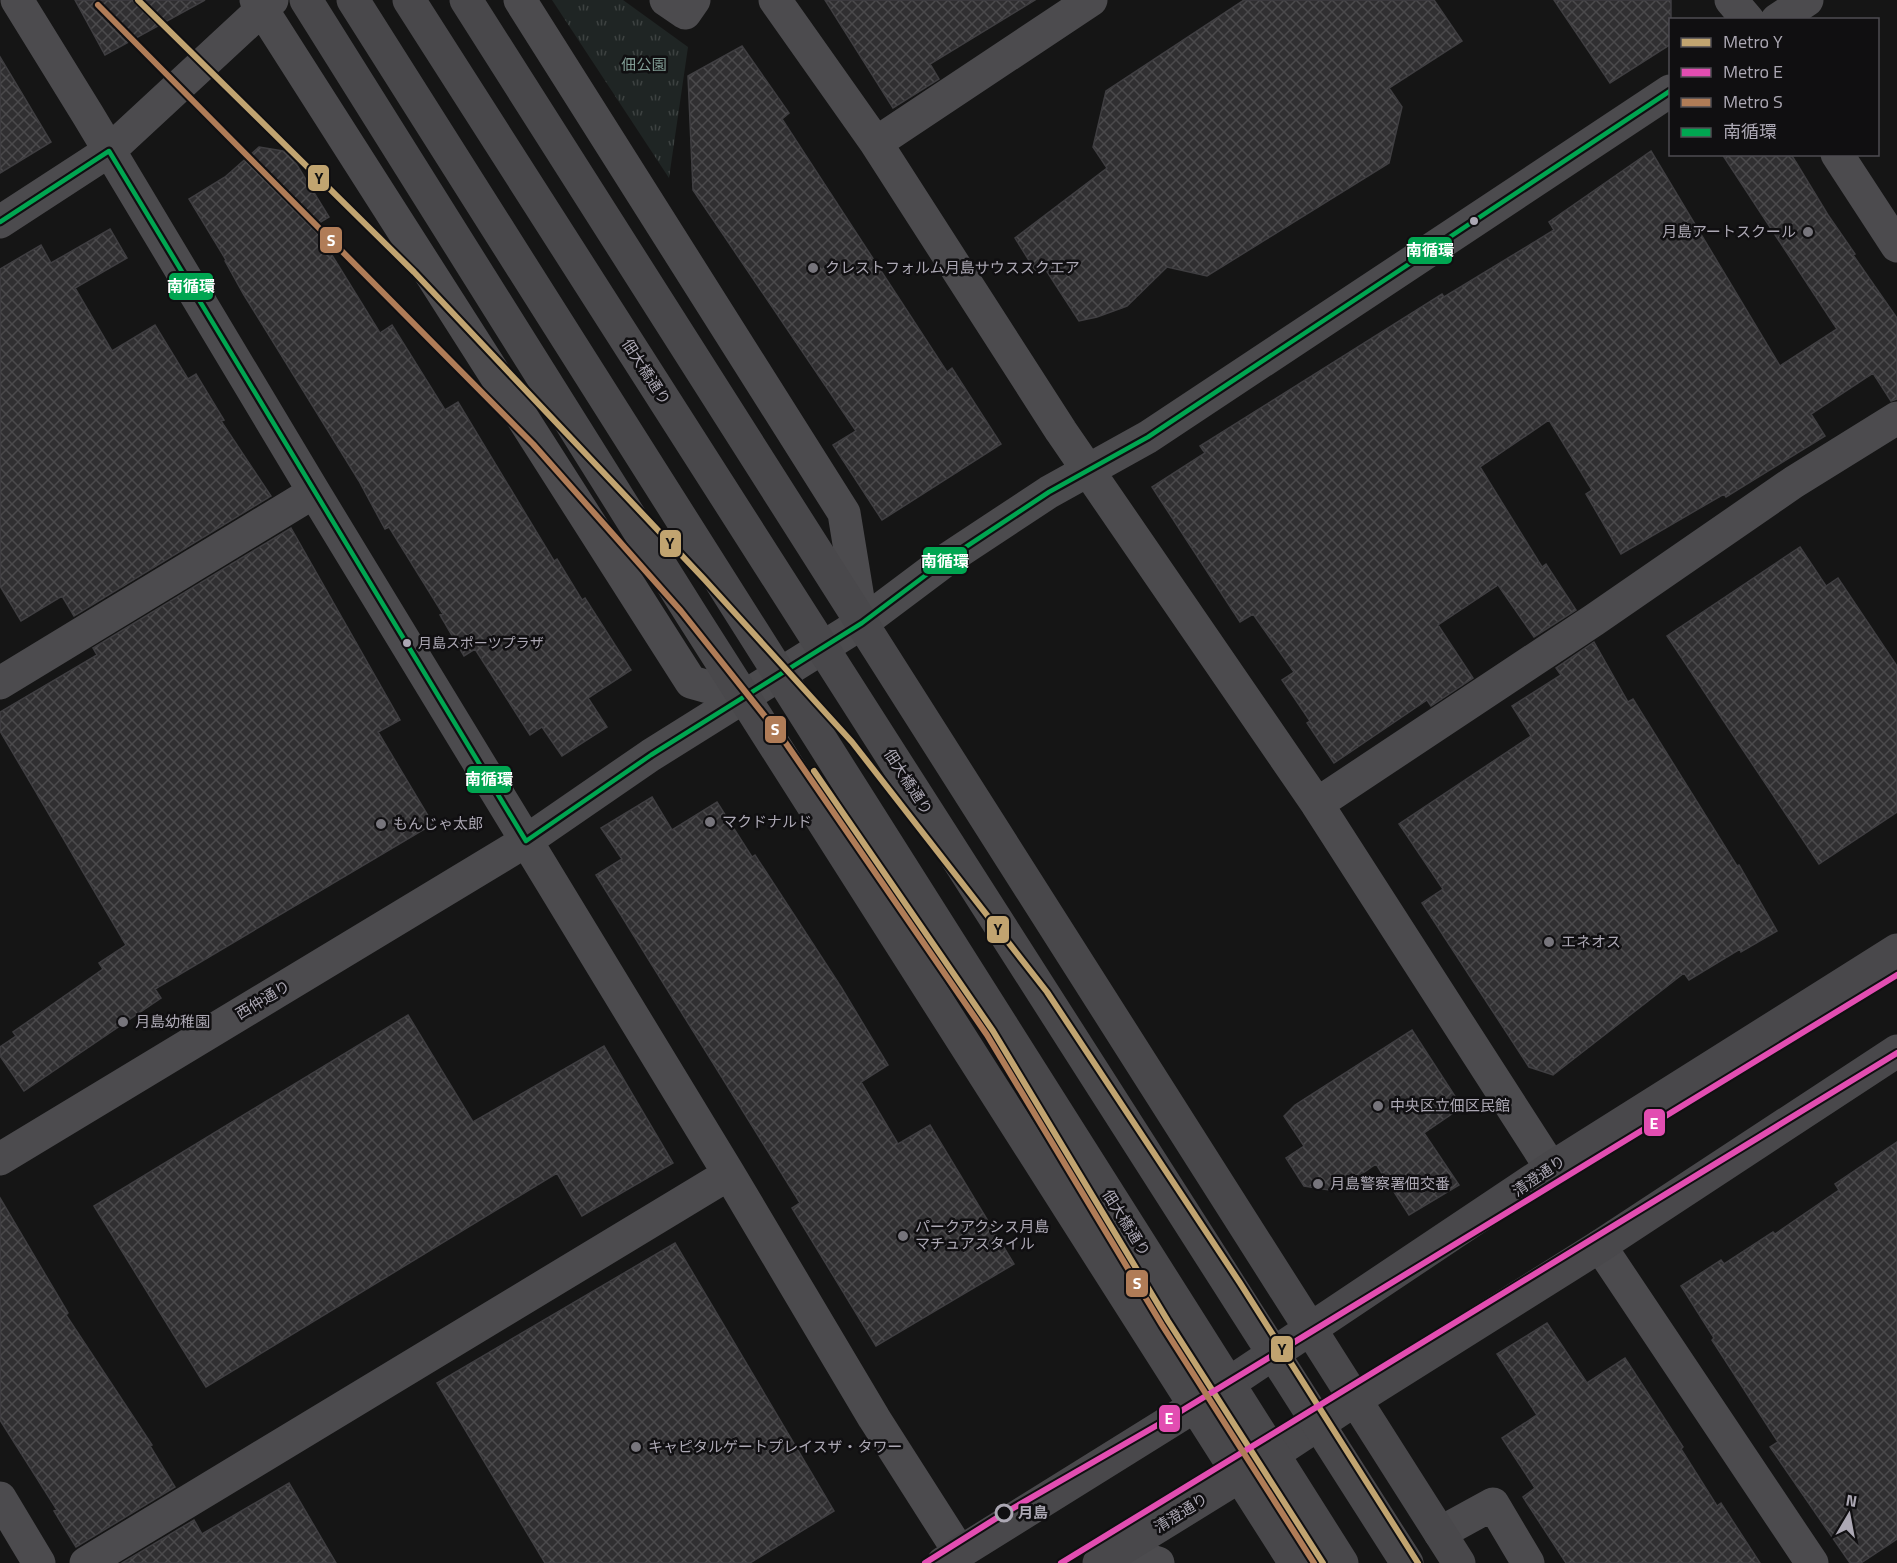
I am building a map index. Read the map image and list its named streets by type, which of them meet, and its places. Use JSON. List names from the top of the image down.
{
  "streets": {
    "main road": ["佃大橋通り", "清澄通り"],
    "street": ["西仲通り"]
  },
  "parks": ["佃公園"],
  "places": [
    "月島アートスクール",
    "クレストフォルム月島サウススクエア",
    "月島スポーツプラザ",
    "マクドナルド",
    "もんじゃ太郎",
    "エネオス",
    "月島幼稚園",
    "中央区立佃区民館",
    "月島警察署佃交番",
    "パークアクシス月島 マチュアスタイル",
    "キャピタルゲートプレイスザ・タワー",
    "月島"
  ],
  "lines": [
    "metro line Y",
    "metro line S",
    "transit line 南循環",
    "metro line E"
  ],
  "legend": [
    "Metro Y",
    "Metro E",
    "Metro S",
    "南循環"
  ],
  "north": "top"
}
